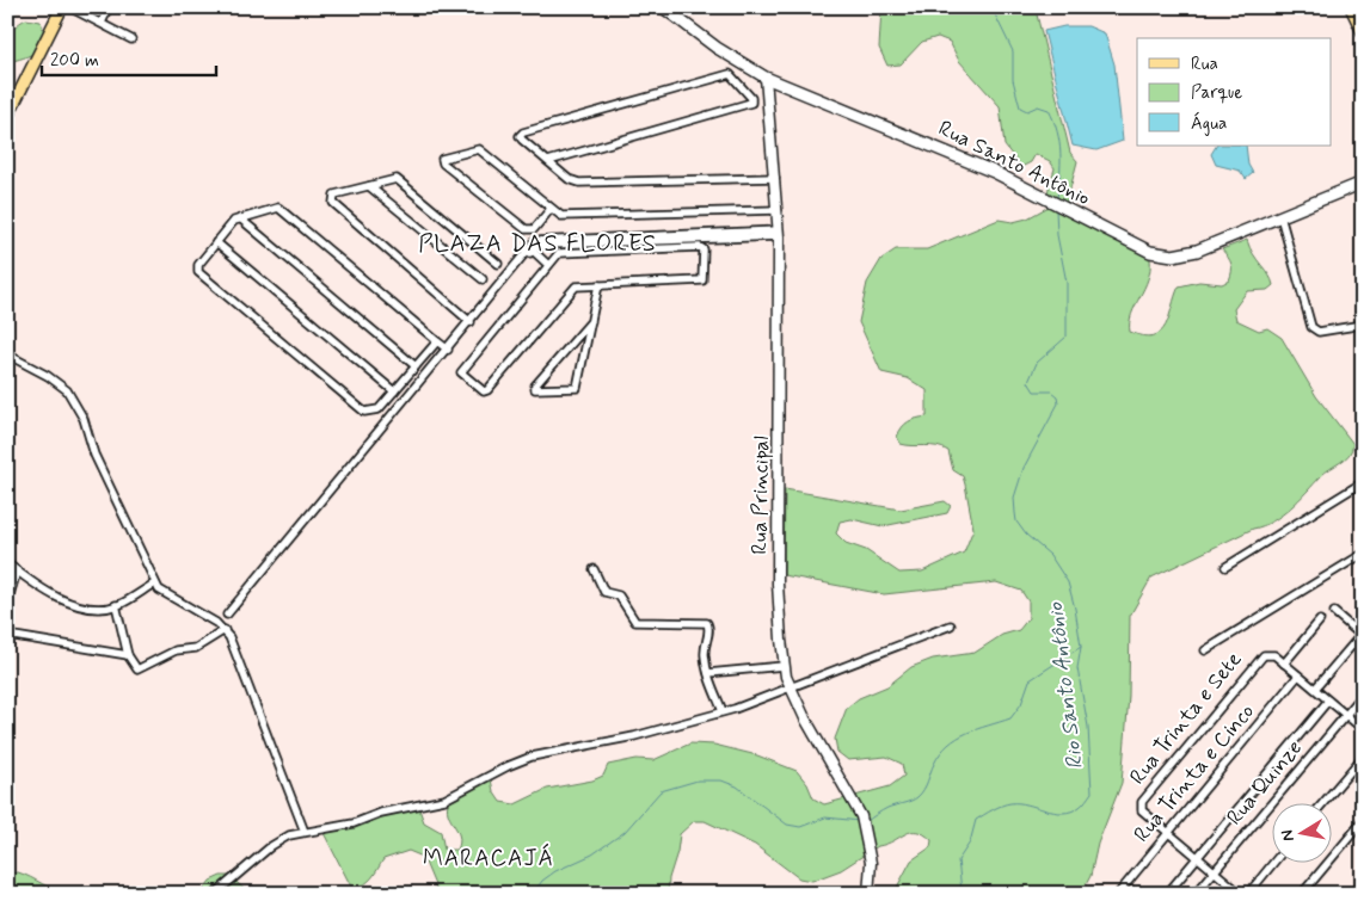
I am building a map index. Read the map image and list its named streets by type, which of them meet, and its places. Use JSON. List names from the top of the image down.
{
  "streets": {
    "main road": ["Rua Santo Antônio"],
    "street": [
      "Rua Principal",
      "Rua Trinta e Sete",
      "Rua Trinta e Cinco",
      "Rua Quinze"
    ]
  },
  "crossings": [
    ["Rua Santo Antônio", "Rua Principal"],
    ["Rua Trinta e Sete", "Rua Trinta e Cinco"]
  ],
  "districts": ["PLAZA DAS FLORES", "MARACAJÁ"],
  "water": ["Rio Santo Antônio"],
  "legend": ["Rua", "Parque", "Água"],
  "scale_bar": "200 m",
  "north": "left"
}
